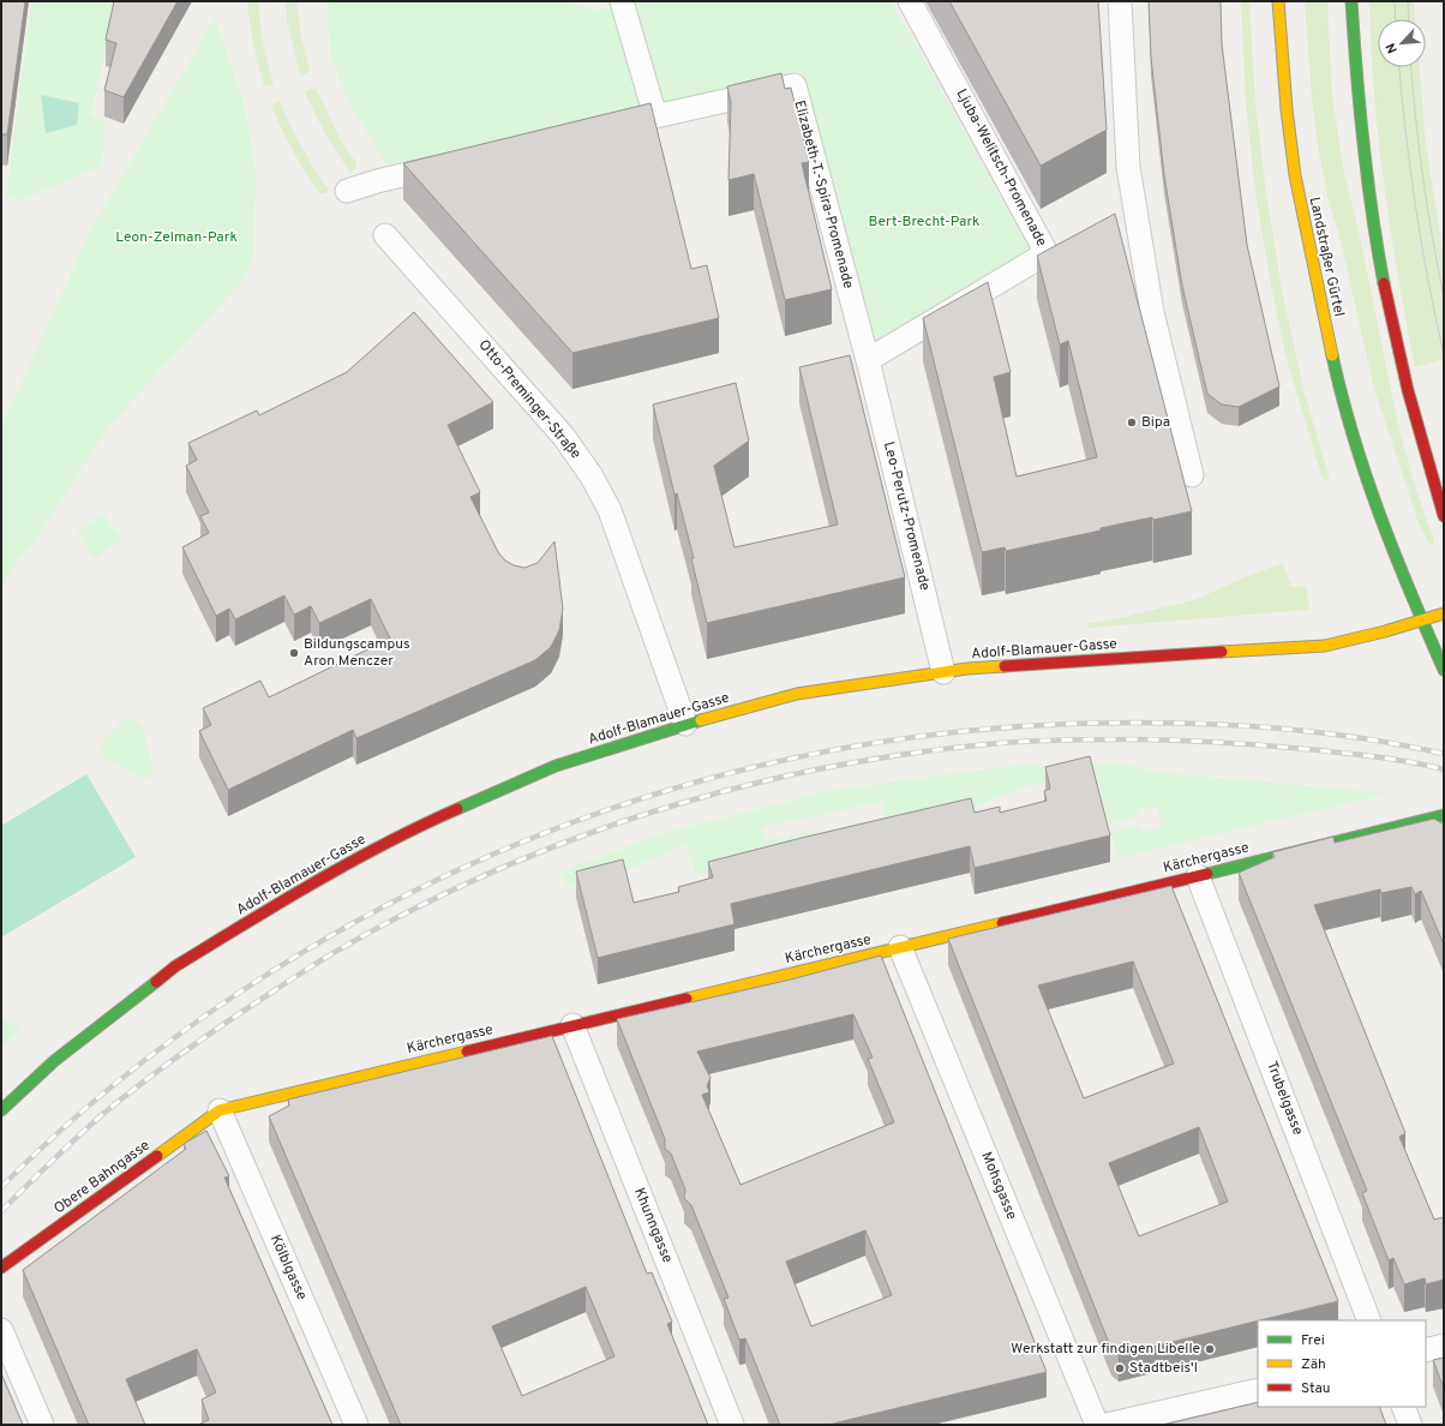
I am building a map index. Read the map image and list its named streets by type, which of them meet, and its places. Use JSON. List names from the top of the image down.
{
  "streets": {
    "street": [
      "Ljuba-Welitsch-Promenade",
      "Elizabeth-T.-Spira-Promenade",
      "Landstraßer Gürtel",
      "Otto-Preminger-Straße",
      "Leo-Perutz-Promenade",
      "Adolf-Blamauer-Gasse",
      "Kärchergasse",
      "Trubelgasse",
      "Obere Bahngasse",
      "Mohsgasse",
      "Khunngasse",
      "Kölblgasse"
    ]
  },
  "crossings": [
    ["Ljuba-Welitsch-Promenade", "Elizabeth-T.-Spira-Promenade"],
    ["Ljuba-Welitsch-Promenade", "Leo-Perutz-Promenade"],
    ["Elizabeth-T.-Spira-Promenade", "Leo-Perutz-Promenade"],
    ["Landstraßer Gürtel", "Adolf-Blamauer-Gasse"],
    ["Otto-Preminger-Straße", "Adolf-Blamauer-Gasse"],
    ["Leo-Perutz-Promenade", "Adolf-Blamauer-Gasse"],
    ["Kärchergasse", "Trubelgasse"],
    ["Kärchergasse", "Obere Bahngasse"],
    ["Kärchergasse", "Mohsgasse"],
    ["Kärchergasse", "Khunngasse"],
    ["Kärchergasse", "Kölblgasse"],
    ["Obere Bahngasse", "Kölblgasse"]
  ],
  "parks": ["Bert-Brecht-Park", "Leon-Zelman-Park"],
  "places": [
    "Bipa",
    "Bildungscampus Aron Menczer",
    "Werkstatt zur findigen Libelle",
    "Stadtbeis'l"
  ],
  "legend": ["Frei", "Zäh", "Stau"],
  "north": "bottom left"
}
